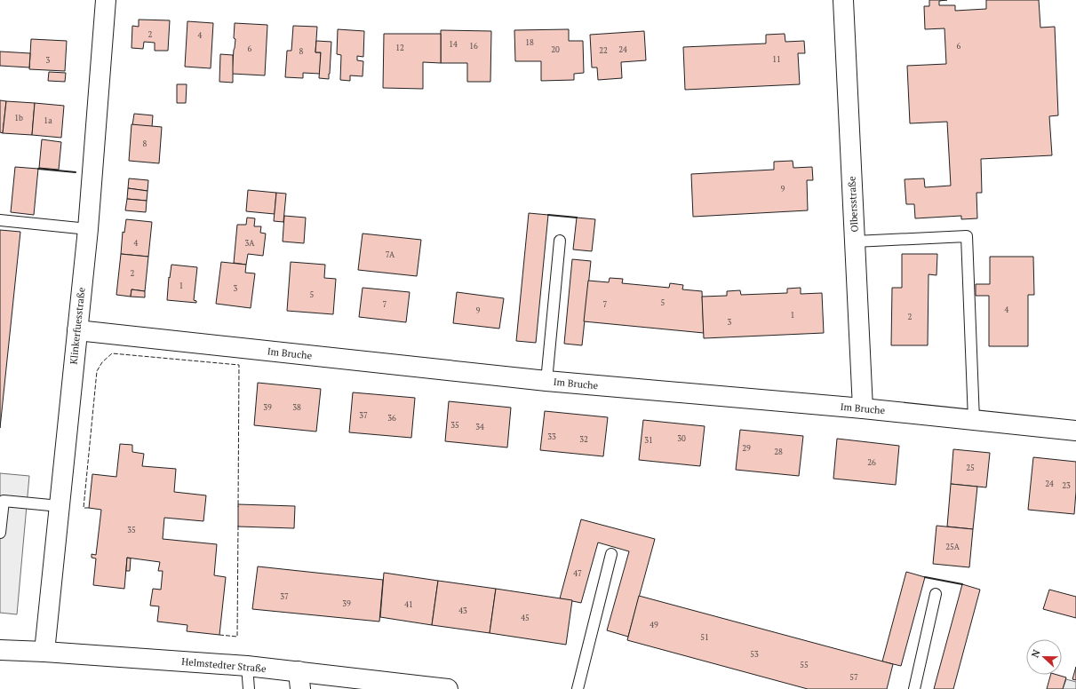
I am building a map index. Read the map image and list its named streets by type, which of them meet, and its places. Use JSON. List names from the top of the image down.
{
  "streets": {
    "street": [
      "Olbersstraße",
      "Klinkerfuesstraße",
      "Im Bruche",
      "Helmstedter Straße"
    ]
  },
  "crossings": [
    ["Olbersstraße", "Im Bruche"],
    ["Klinkerfuesstraße", "Im Bruche"],
    ["Klinkerfuesstraße", "Helmstedter Straße"]
  ],
  "house_numbers": [
    "2",
    "4",
    "18",
    "14",
    "16",
    "6",
    "12",
    "6",
    "20",
    "24",
    "22",
    "8",
    "11",
    "3",
    "1b",
    "1a",
    "8",
    "9",
    "4",
    "3A",
    "7A",
    "2",
    "1",
    "3",
    "5",
    "5",
    "7",
    "7",
    "4",
    "9",
    "1",
    "2",
    "3",
    "39",
    "38",
    "37",
    "36",
    "35",
    "34",
    "33",
    "30",
    "32",
    "31",
    "29",
    "28",
    "26",
    "25",
    "24",
    "23",
    "35",
    "25A",
    "47",
    "37",
    "39",
    "41",
    "43",
    "45",
    "49",
    "51",
    "53",
    "55",
    "57"
  ],
  "north": "left"
}
